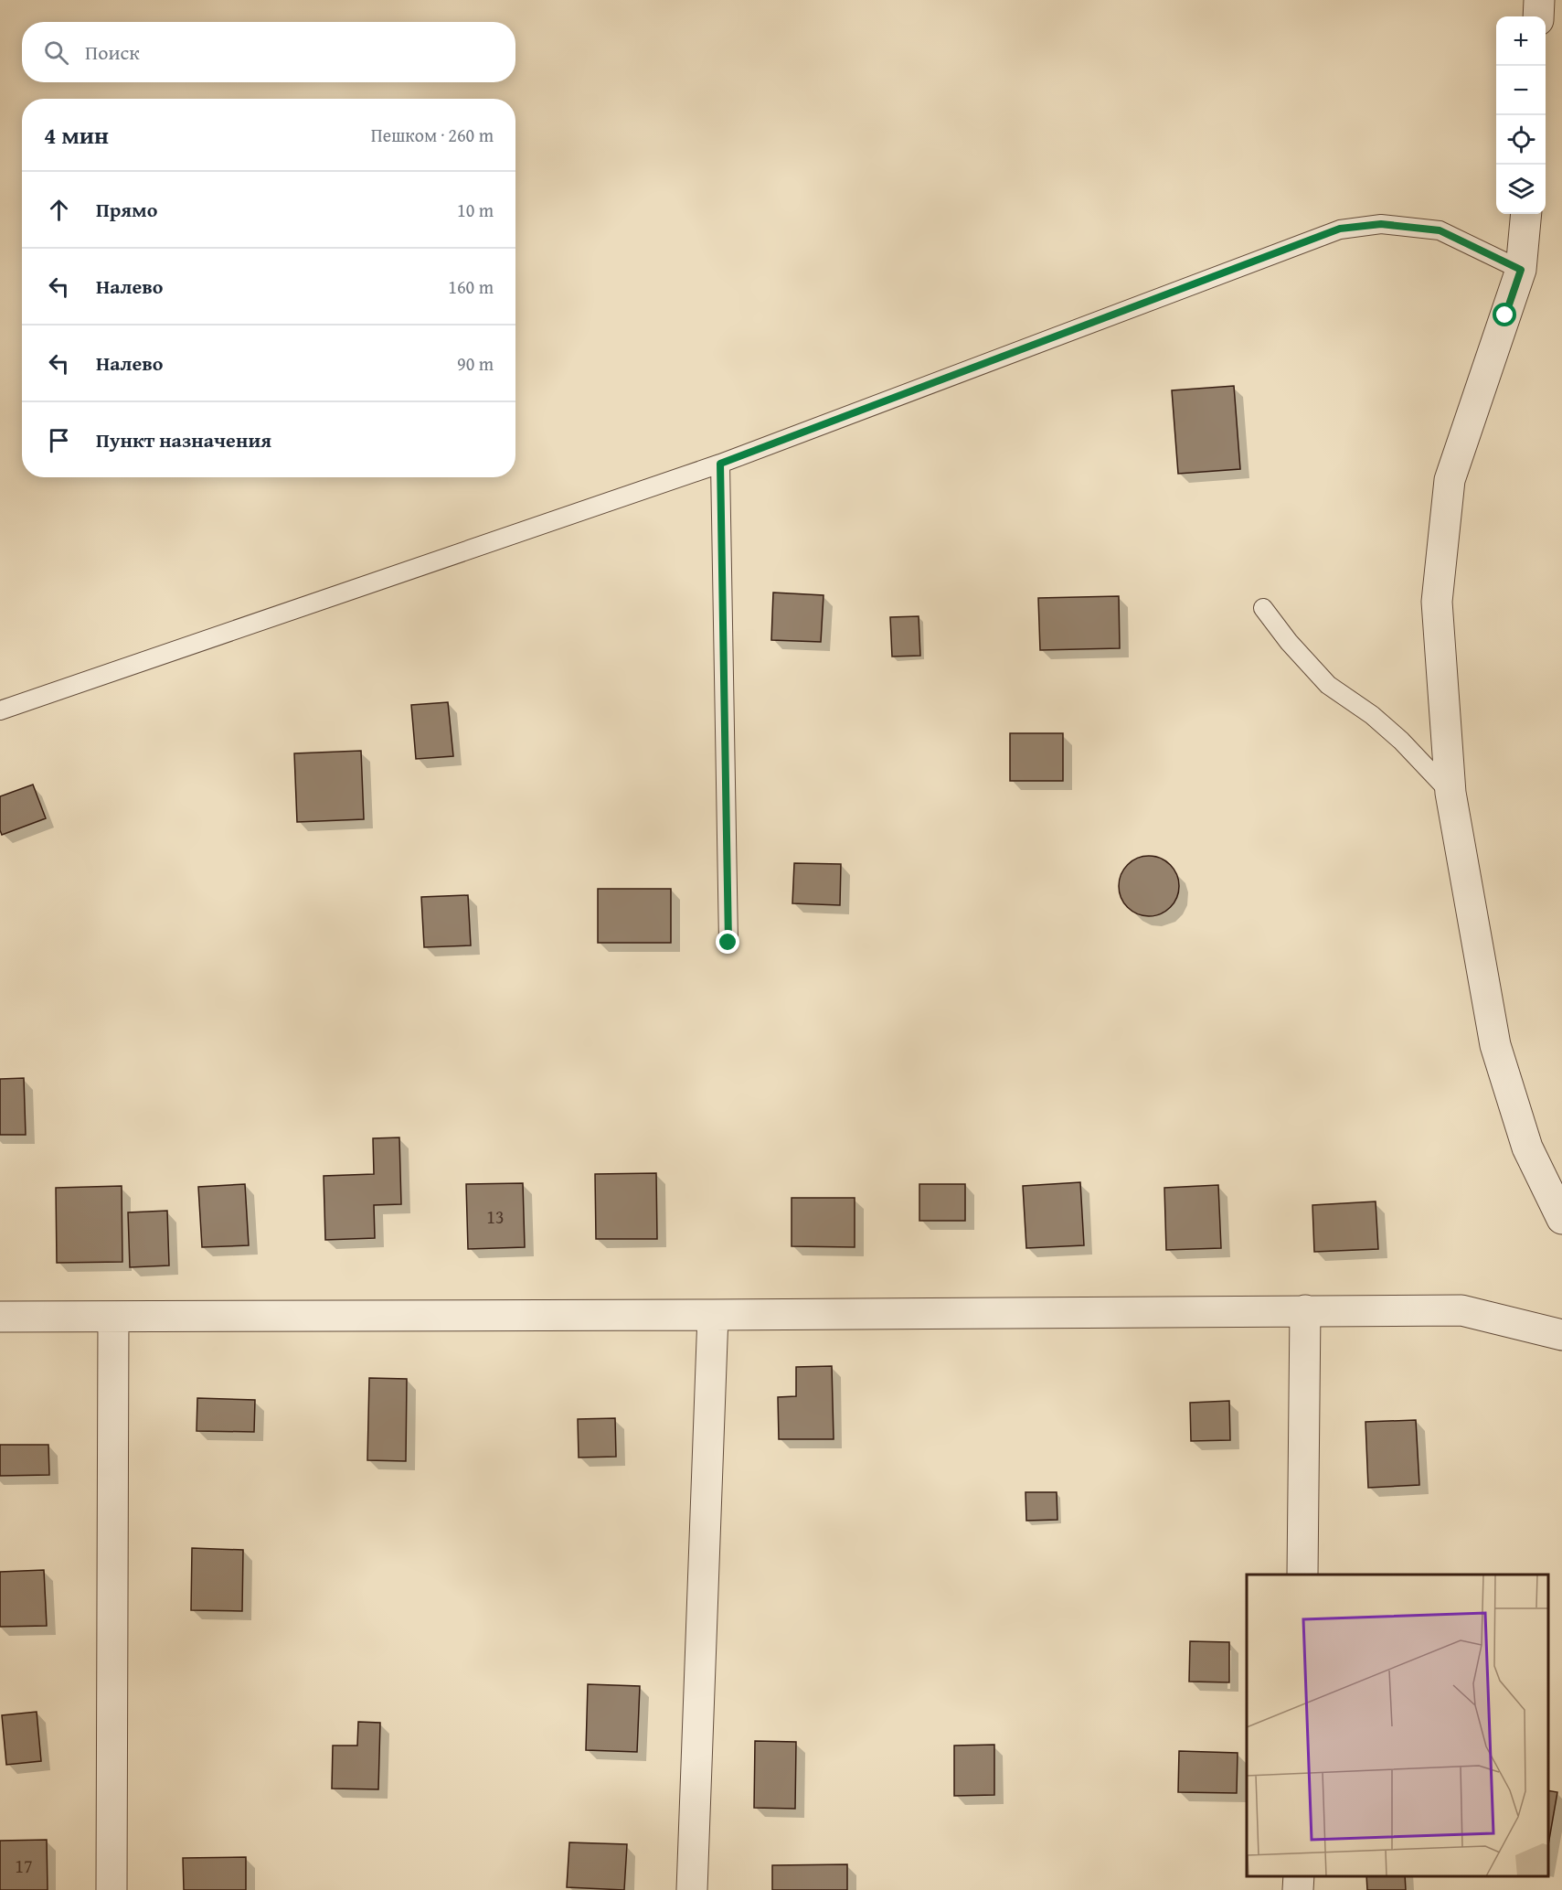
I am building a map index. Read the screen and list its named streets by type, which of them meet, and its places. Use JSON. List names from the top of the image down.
{
  "house_numbers": ["13", "17"],
  "page": {
    "map_buttons": ["+", "−"],
    "search": "Поиск",
    "heading": ["4 мин", "Пешком · 260 m"],
    "list": [
      ["Прямо", "10 m"],
      ["Налево", "160 m"],
      ["Налево", "90 m"],
      "Пункт назначения"
    ]
  }
}
